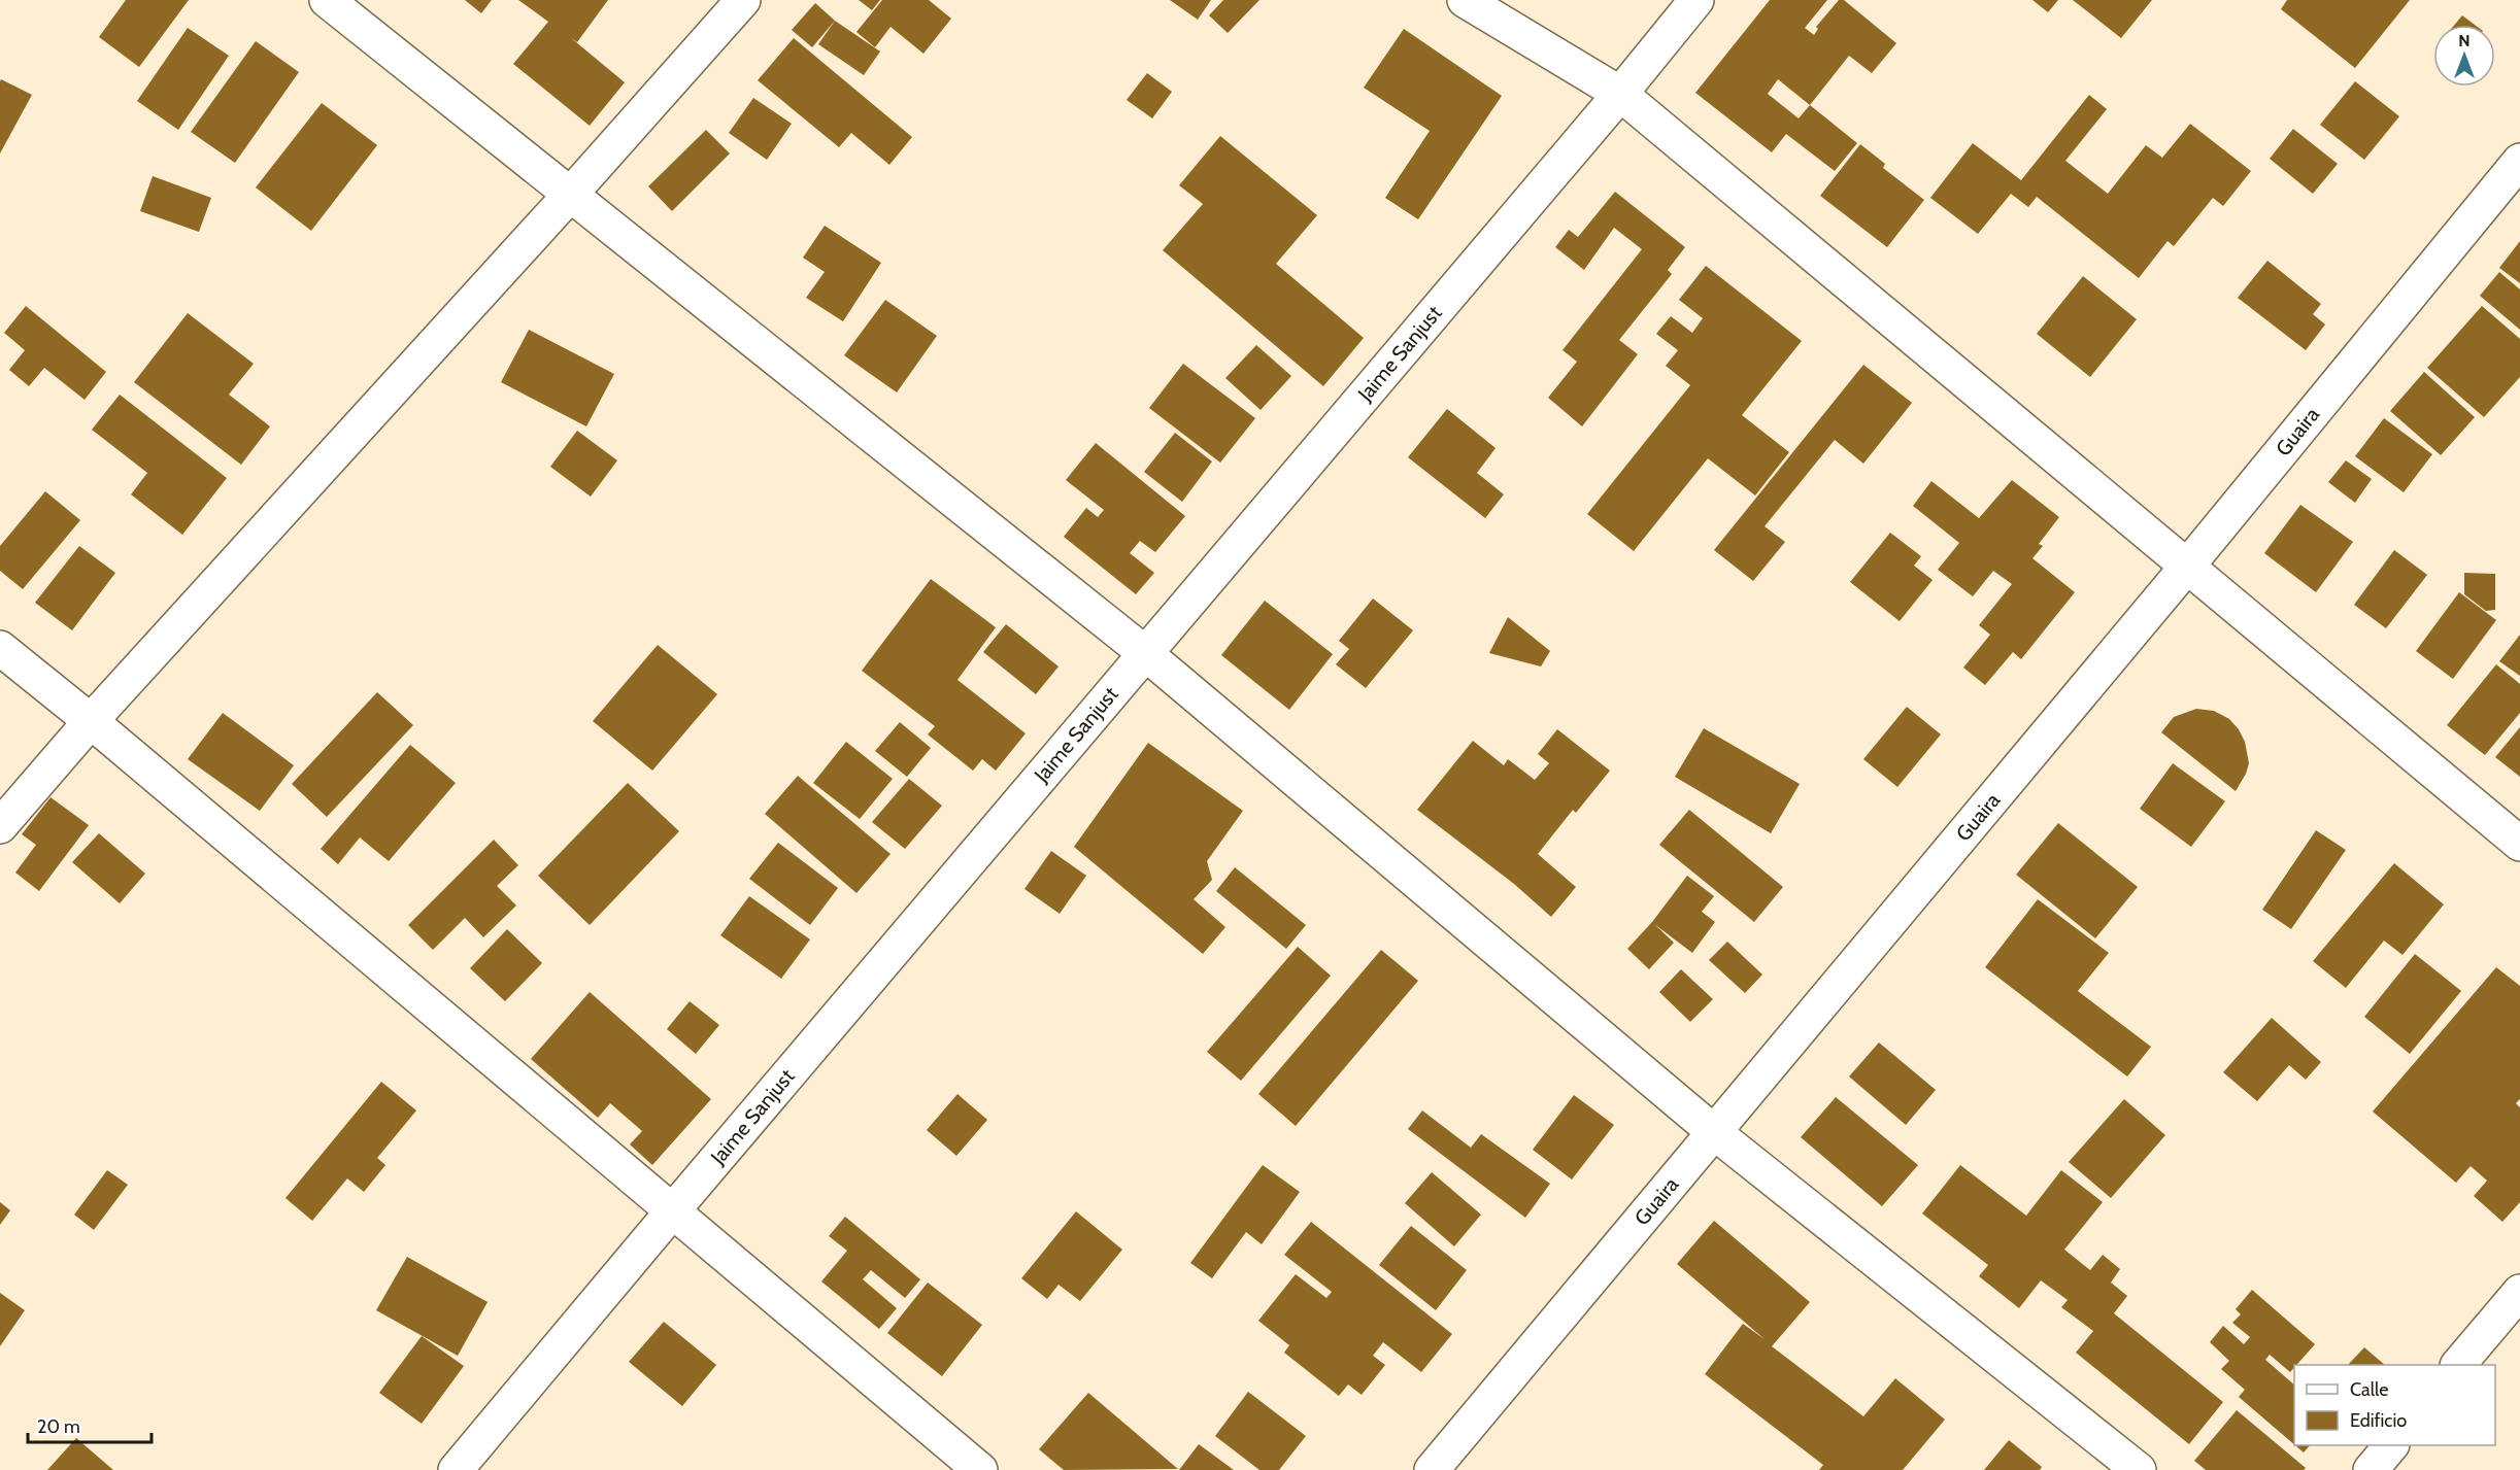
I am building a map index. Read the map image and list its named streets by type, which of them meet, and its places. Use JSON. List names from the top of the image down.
{
  "streets": {
    "street": ["Jaime Sanjust", "Guaira"]
  },
  "legend": ["Calle", "Edificio"],
  "scale_bar": "20 m",
  "north": "top"
}
